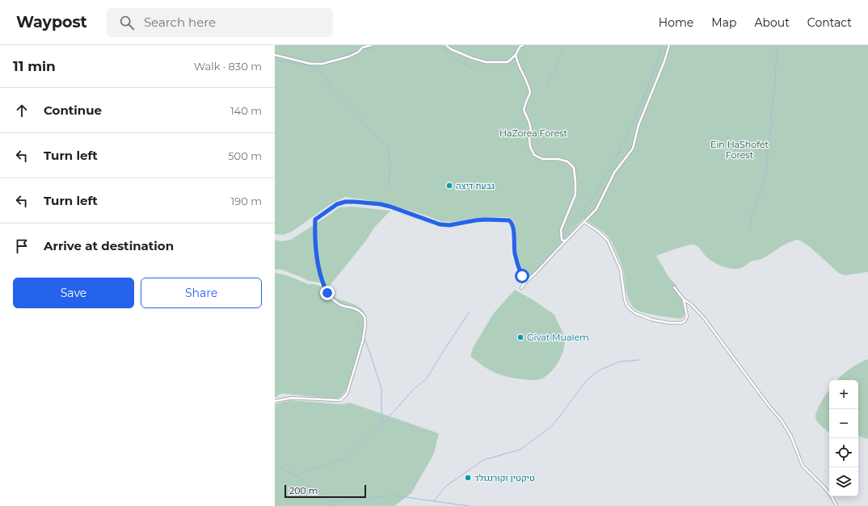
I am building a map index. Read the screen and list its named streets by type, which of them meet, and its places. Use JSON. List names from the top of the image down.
{
  "parks": ["HaZorea Forest", "Ein HaShofet Forest"],
  "places": ["גבעת דיצה", "Givat Mualem", "טיקטין וקורנגולד"],
  "scale_bar": "200 m",
  "page": {
    "header": "Waypost",
    "search": "Search here",
    "nav": [
      "Home",
      "Map",
      "About",
      "Contact"
    ],
    "heading": ["11 min", "Walk · 830 m"],
    "list": [
      ["Continue", "140 m"],
      ["Turn left", "500 m"],
      ["Turn left", "190 m"],
      "Arrive at destination"
    ],
    "buttons": ["Save", "Share"],
    "map_buttons": ["+", "−"],
    "scale": "200 m"
  }
}
